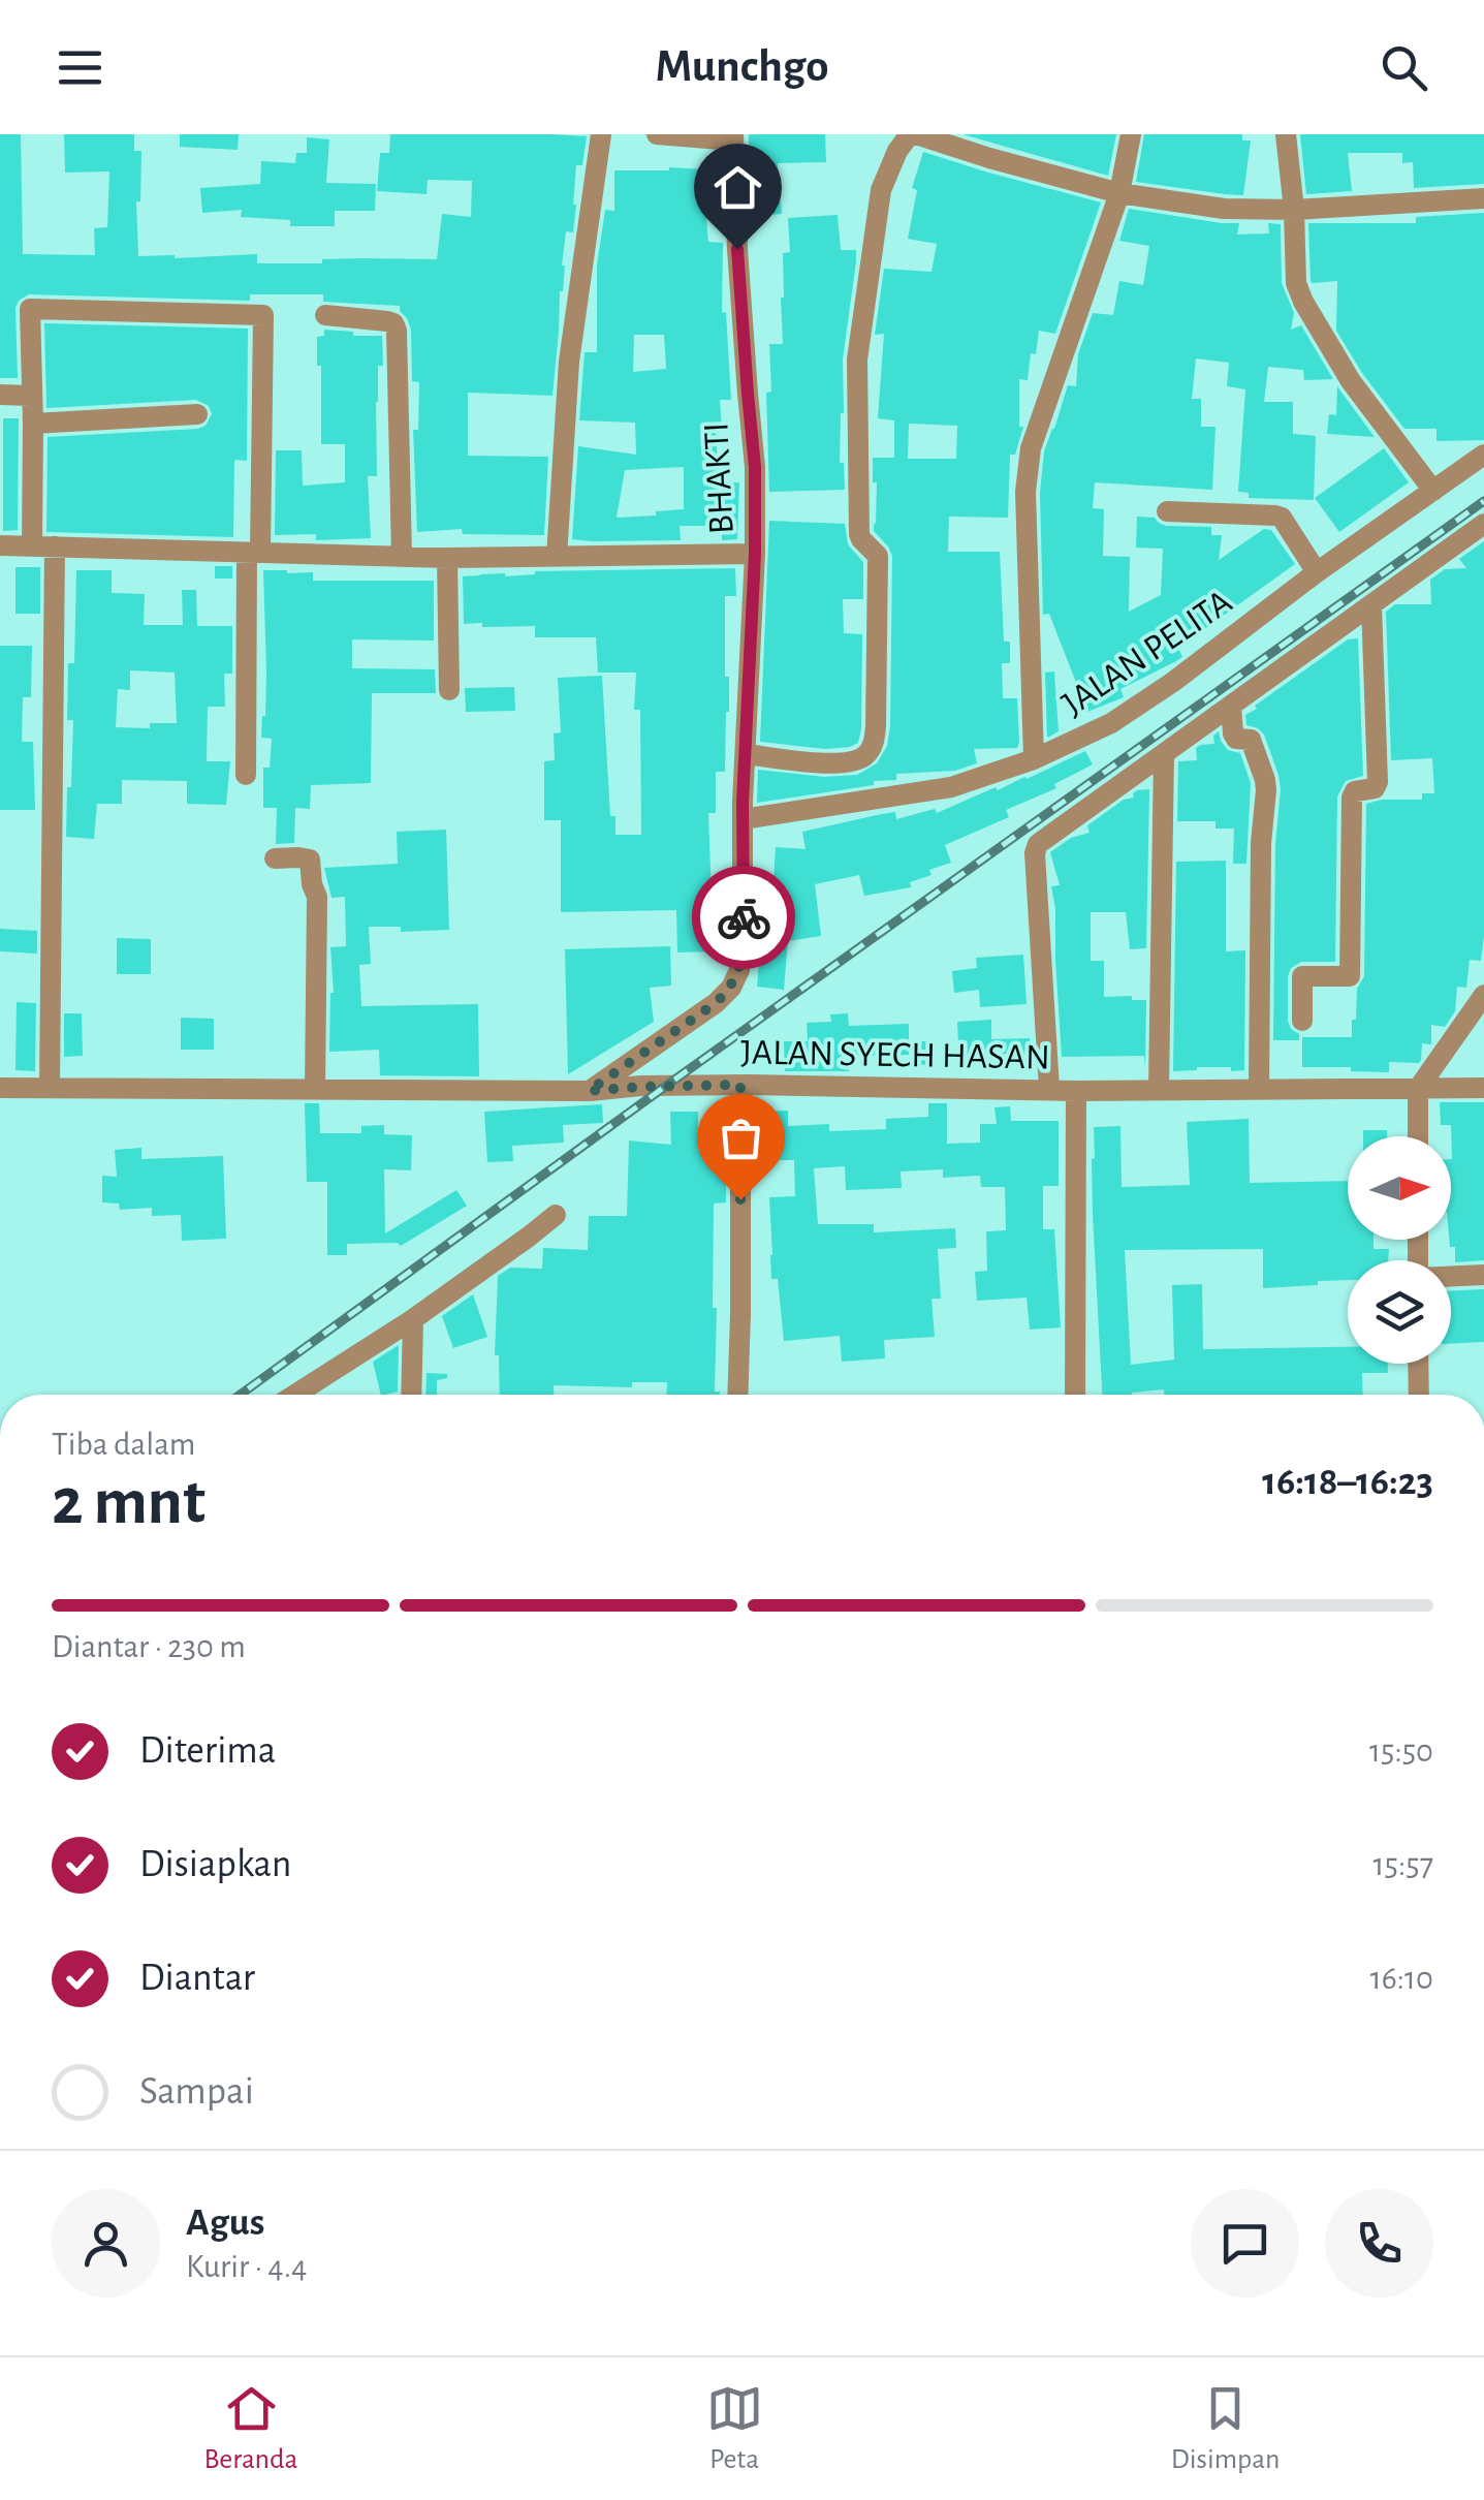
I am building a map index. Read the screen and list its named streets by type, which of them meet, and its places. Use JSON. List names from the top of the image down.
{
  "streets": {
    "street": ["BHAKTI", "JALAN PELITA", "JALAN SYECH HASAN"]
  },
  "crossings": [
    ["BHAKTI", "JALAN PELITA"],
    ["BHAKTI", "JALAN SYECH HASAN"]
  ],
  "north": "right",
  "page": {
    "header": "Munchgo",
    "heading": ["2 mnt", "Tiba dalam", "16:18–16:23"],
    "panel": ["Agus", "Kurir · 4.4"],
    "bar": "Diantar · 230 m",
    "list": [
      ["Diterima", "15:50"],
      ["Disiapkan", "15:57"],
      ["Diantar", "16:10"],
      "Sampai"
    ],
    "tabs": ["Beranda", "Peta", "Disimpan"]
  }
}
